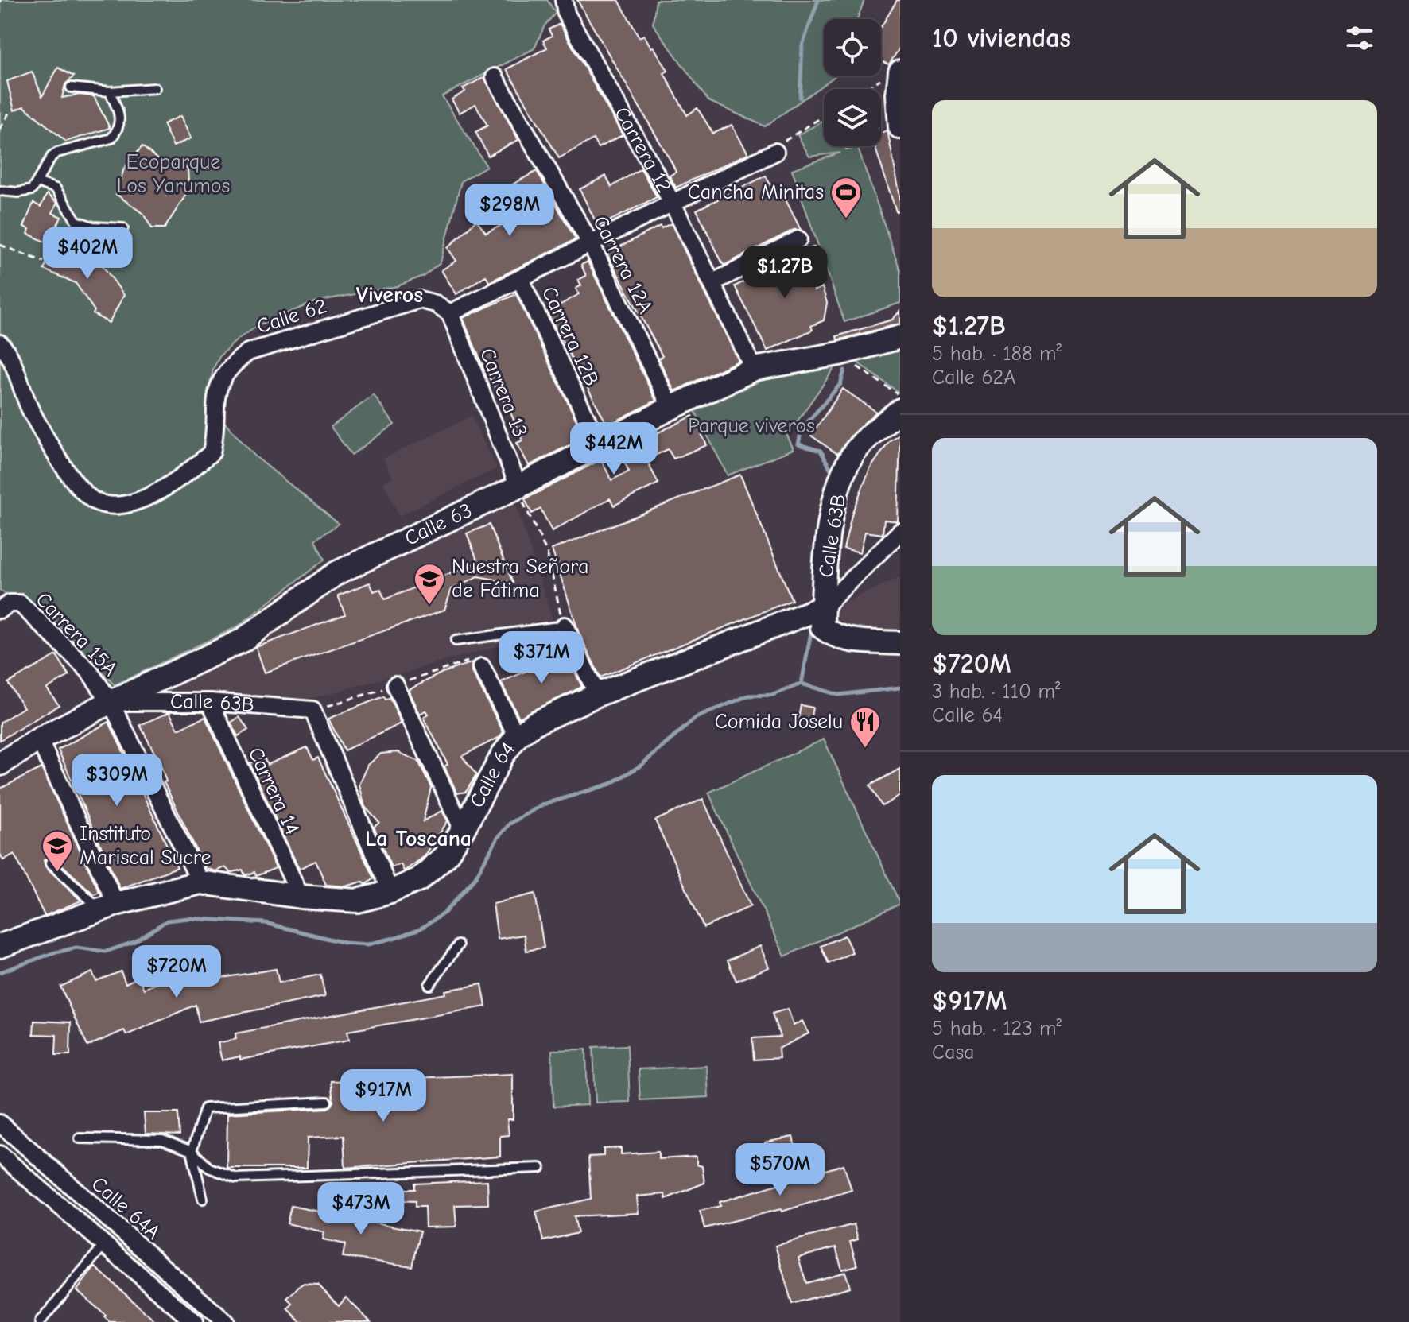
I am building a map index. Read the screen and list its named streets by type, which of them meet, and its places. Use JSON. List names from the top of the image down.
{
  "streets": {
    "street": [
      "Carrera 12",
      "Carrera 12A",
      "Calle 62",
      "Carrera 12B",
      "Carrera 13",
      "Calle 63",
      "Calle 63B",
      "Carrera 15A",
      "Calle 64",
      "Carrera 14",
      "Calle 64A"
    ]
  },
  "crossings": [
    ["Carrera 12", "Calle 63"],
    ["Carrera 12A", "Calle 63"],
    ["Calle 62", "Carrera 13"],
    ["Carrera 12B", "Calle 63"],
    ["Carrera 13", "Calle 63"],
    ["Calle 63", "Calle 63B"],
    ["Calle 63", "Carrera 15A"],
    ["Calle 63B", "Carrera 15A"],
    ["Calle 63B", "Calle 64"],
    ["Calle 63B", "Carrera 14"],
    ["Carrera 15A", "Calle 64"],
    ["Calle 64", "Carrera 14"]
  ],
  "districts": ["Viveros", "La Toscana"],
  "parks": ["Ecoparque Los Yarumos", "Parque viveros"],
  "places": {
    "sports": ["Cancha Minitas"],
    "school or university": ["Nuestra Señora de Fátima", "Instituto Mariscal Sucre"],
    "restaurant": ["Comida Joselu"]
  },
  "page": {
    "heading": "10 viviendas",
    "list": [
      {
        "name": "$1.27B",
        "note": "5 hab. · 188 m² · Calle 62A"
      },
      {
        "name": "$720M",
        "note": "3 hab. · 110 m² · Calle 64"
      },
      {
        "name": "$917M",
        "note": "5 hab. · 123 m² · Casa"
      }
    ],
    "price": [
      "$298M",
      "$402M",
      "$1.27B",
      "$442M",
      "$371M",
      "$309M",
      "$720M",
      "$917M",
      "$570M",
      "$473M"
    ]
  }
}
